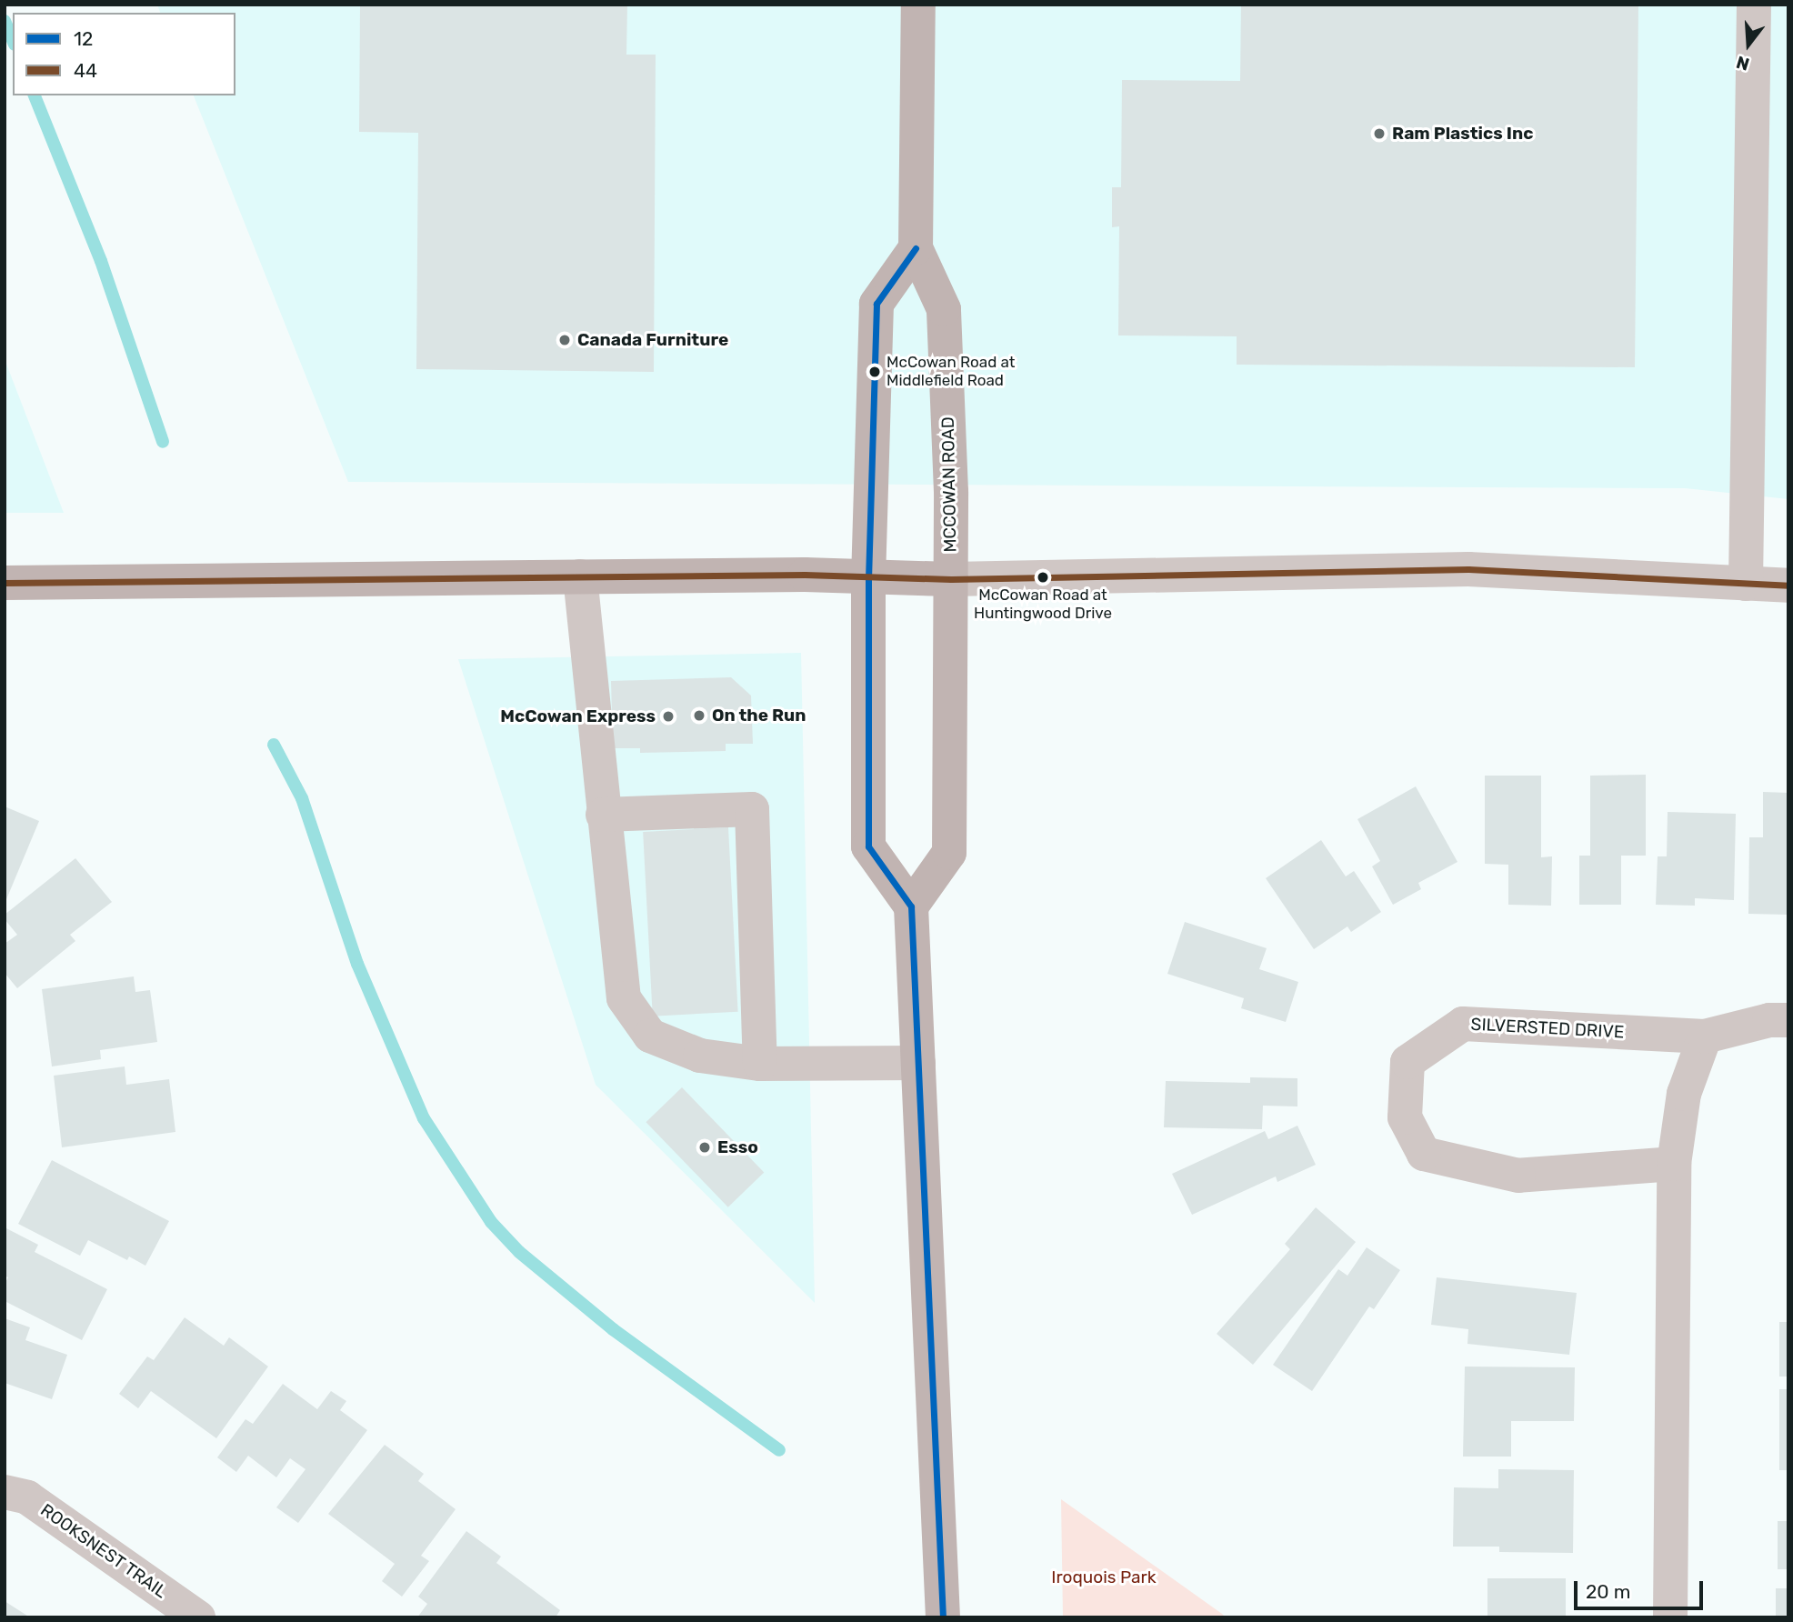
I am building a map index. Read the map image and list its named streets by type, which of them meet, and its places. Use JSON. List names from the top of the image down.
{
  "streets": {
    "main road": ["MCCOWAN ROAD"],
    "street": ["SILVERSTED DRIVE", "ROOKSNEST TRAIL"]
  },
  "parks": ["Iroquois Park"],
  "places": [
    "Ram Plastics Inc",
    "Canada Furniture",
    "McCowan Road at Middlefield Road",
    "McCowan Road at Huntingwood Drive",
    "On the Run",
    "McCowan Express",
    "Esso"
  ],
  "lines": ["transit line 12", "transit line 44"],
  "legend": ["12", "44"],
  "scale_bar": "20 m",
  "north": "bottom"
}
